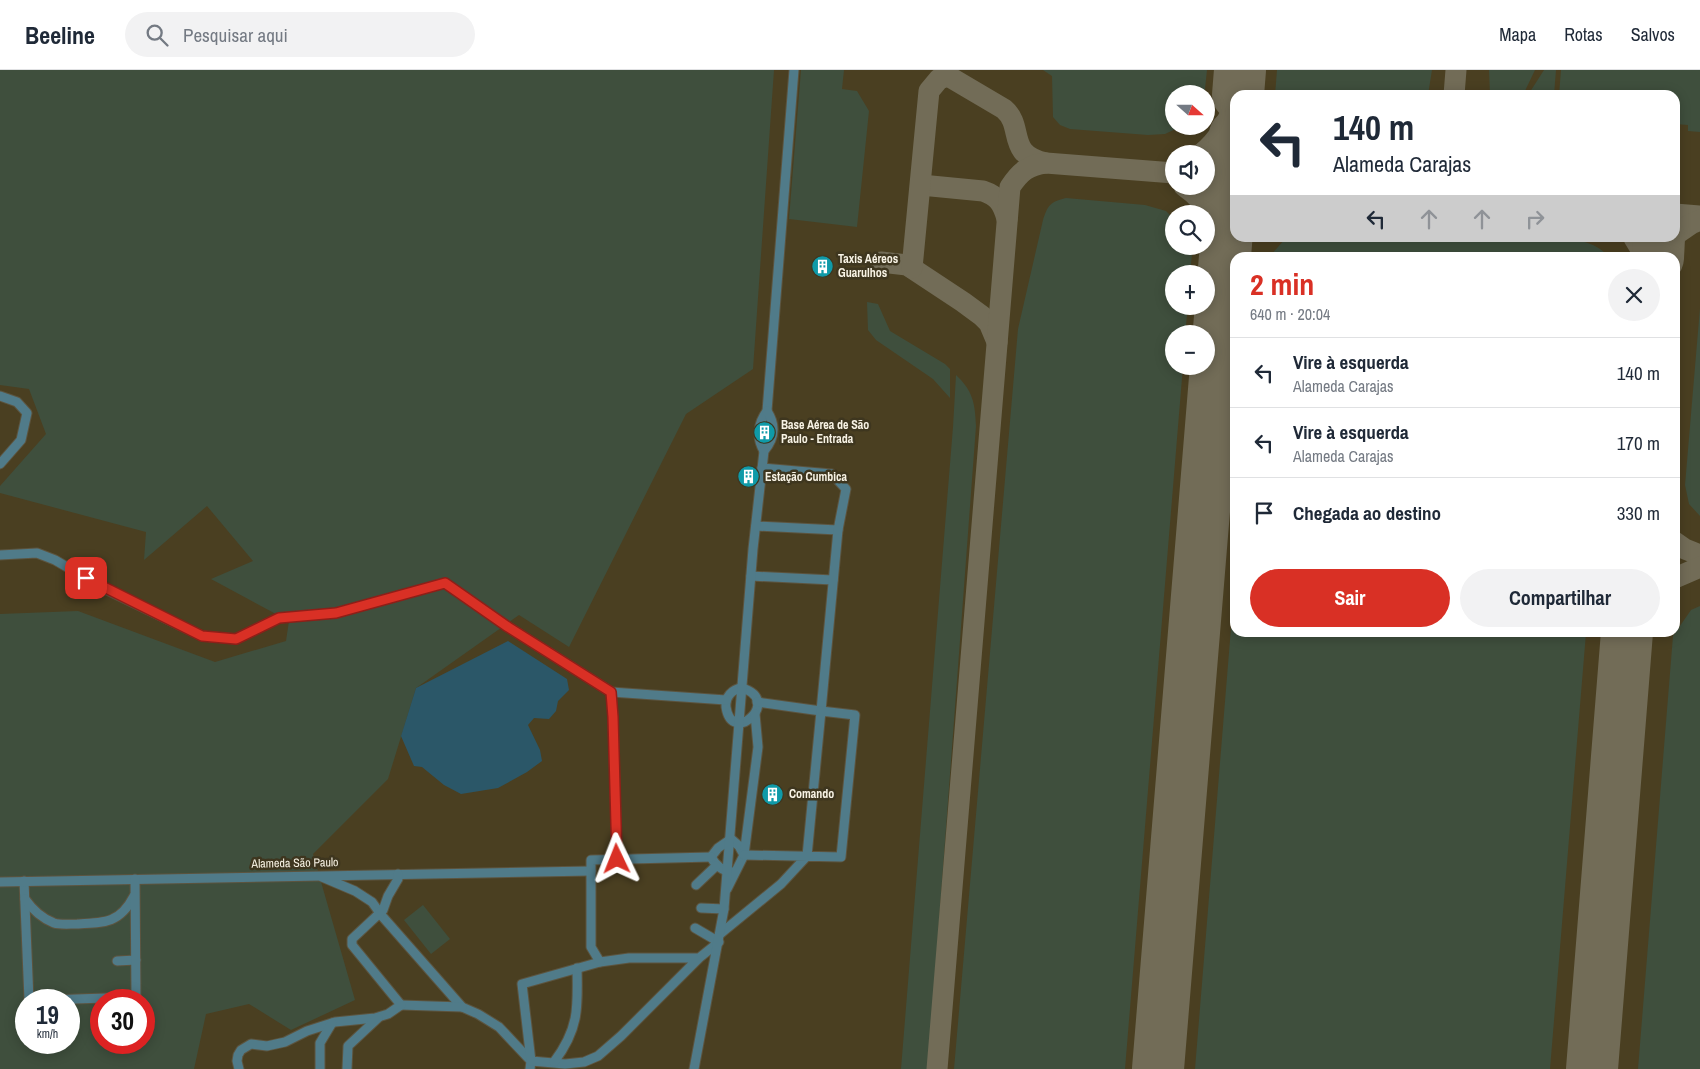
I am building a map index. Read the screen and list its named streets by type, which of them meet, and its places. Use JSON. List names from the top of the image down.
{
  "streets": {
    "street": ["Alameda São Paulo"]
  },
  "places": {
    "building": [
      "Taxis Aéreos Guarulhos",
      "Base Aérea de São Paulo - Entrada",
      "Estação Cumbica",
      "Comando"
    ]
  },
  "north": "right",
  "page": {
    "header": "Beeline",
    "search": "Pesquisar aqui",
    "nav": ["Mapa", "Rotas", "Salvos"],
    "map_buttons": ["+", "−"],
    "turn": ["140 m", "Alameda Carajas"],
    "heading": ["2 min", "640 m · 20:04"],
    "list": [
      {
        "name": "Vire à esquerda",
        "note": "Alameda Carajas",
        "value": "140 m"
      },
      {
        "name": "Vire à esquerda",
        "note": "Alameda Carajas",
        "value": "170 m"
      },
      {
        "name": "Chegada ao destino",
        "value": "330 m"
      }
    ],
    "buttons": ["Sair", "Compartilhar"],
    "speed": "19 km/h",
    "limit": "30"
  }
}
